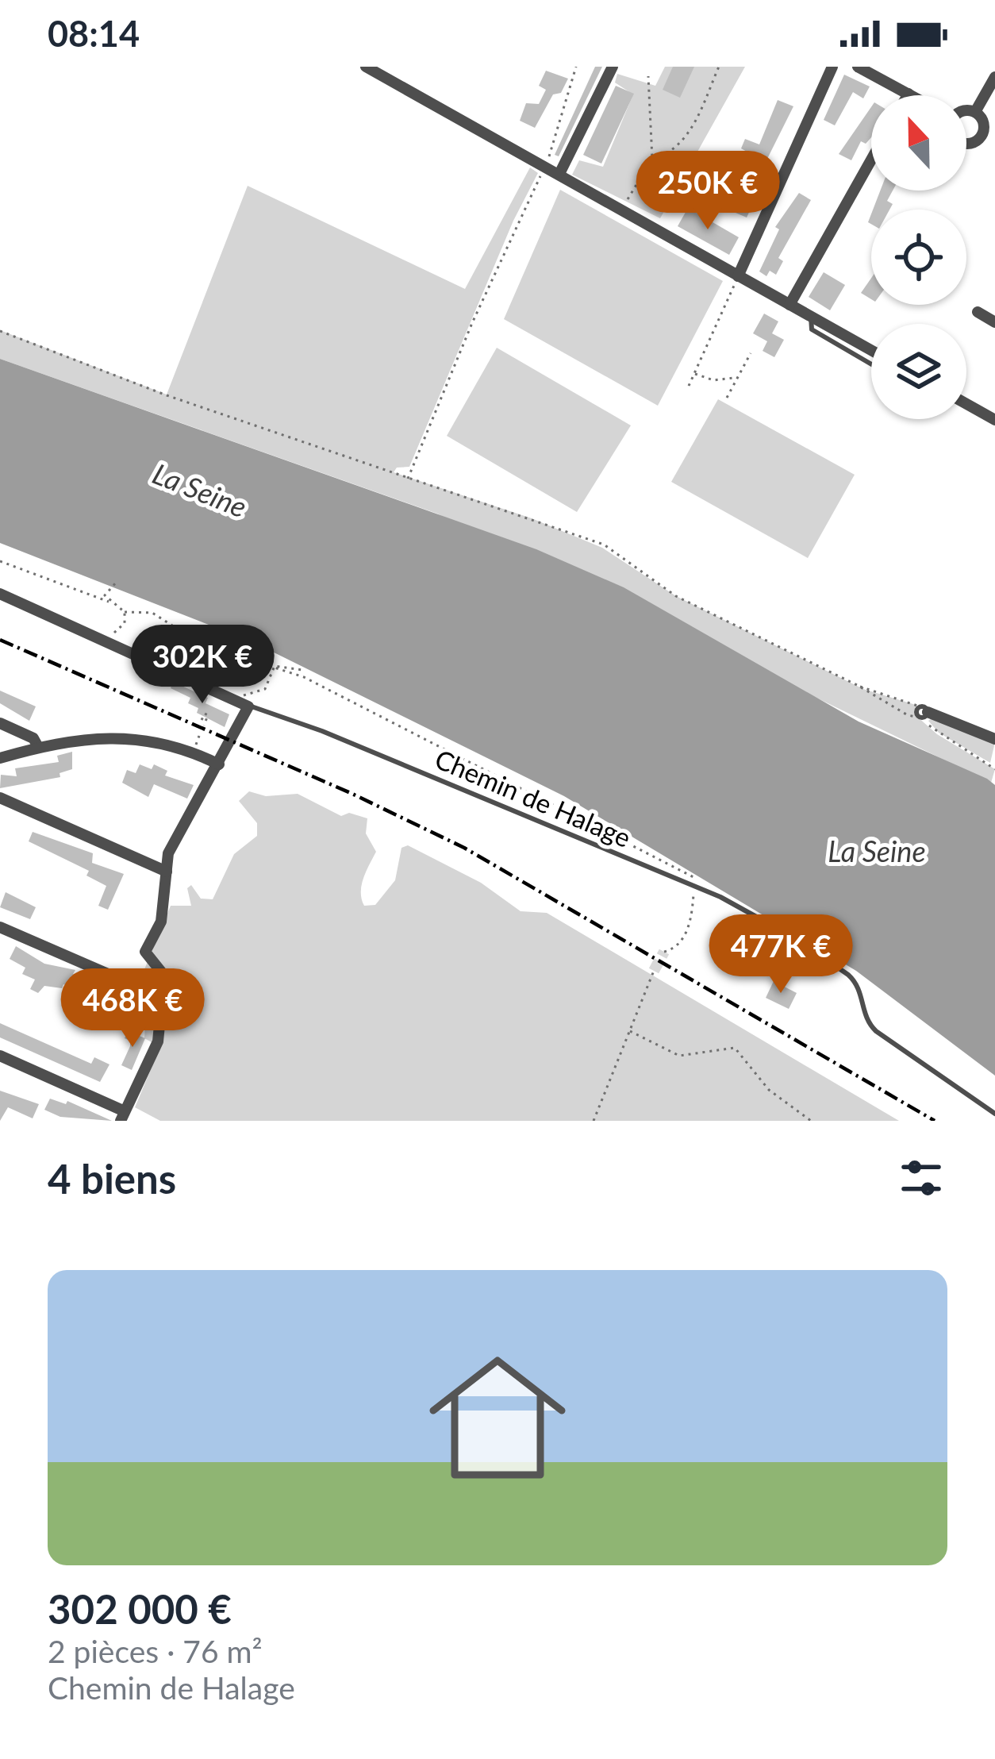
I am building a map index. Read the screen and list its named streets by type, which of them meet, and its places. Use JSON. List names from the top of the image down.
{
  "streets": {
    "street": ["Chemin de Halage"]
  },
  "water": ["La Seine"],
  "north": "top",
  "page": {
    "status": "08:14",
    "price": [
      "250K €",
      "302K €",
      "477K €",
      "468K €"
    ],
    "heading": "4 biens",
    "list": [
      {
        "name": "302 000 €",
        "note": "2 pièces · 76 m² · Chemin de Halage"
      }
    ]
  }
}
